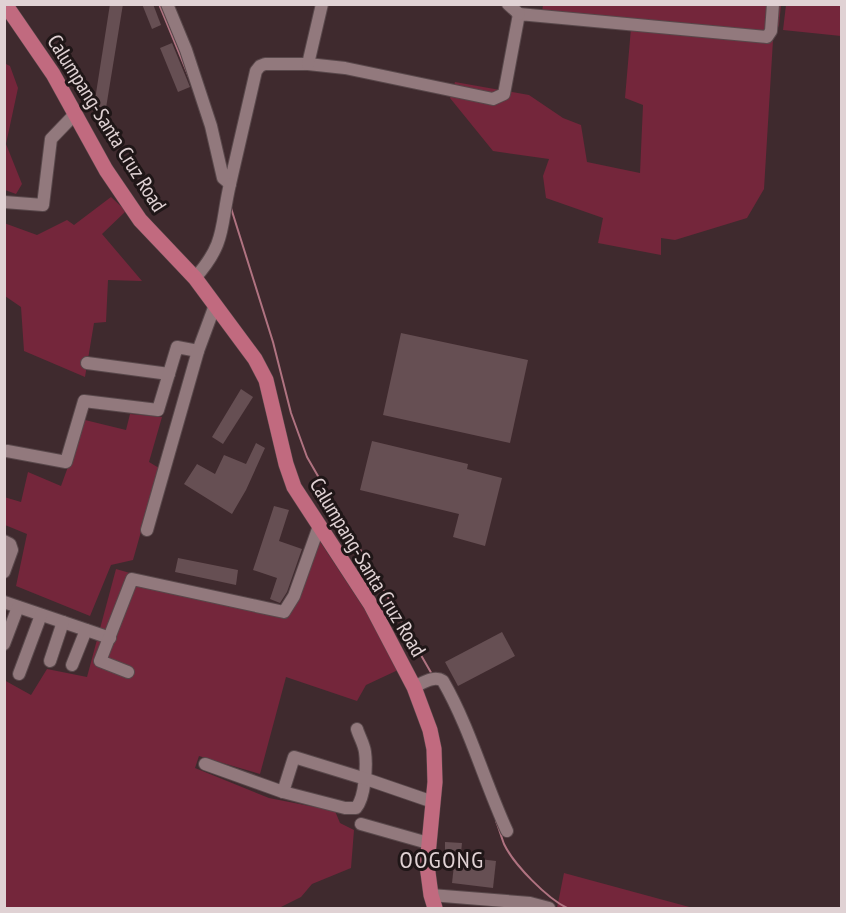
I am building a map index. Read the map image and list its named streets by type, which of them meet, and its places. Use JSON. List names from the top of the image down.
{
  "streets": {
    "main road": ["Calumpang-Santa Cruz Road"]
  },
  "districts": ["OOGONG"]
}
